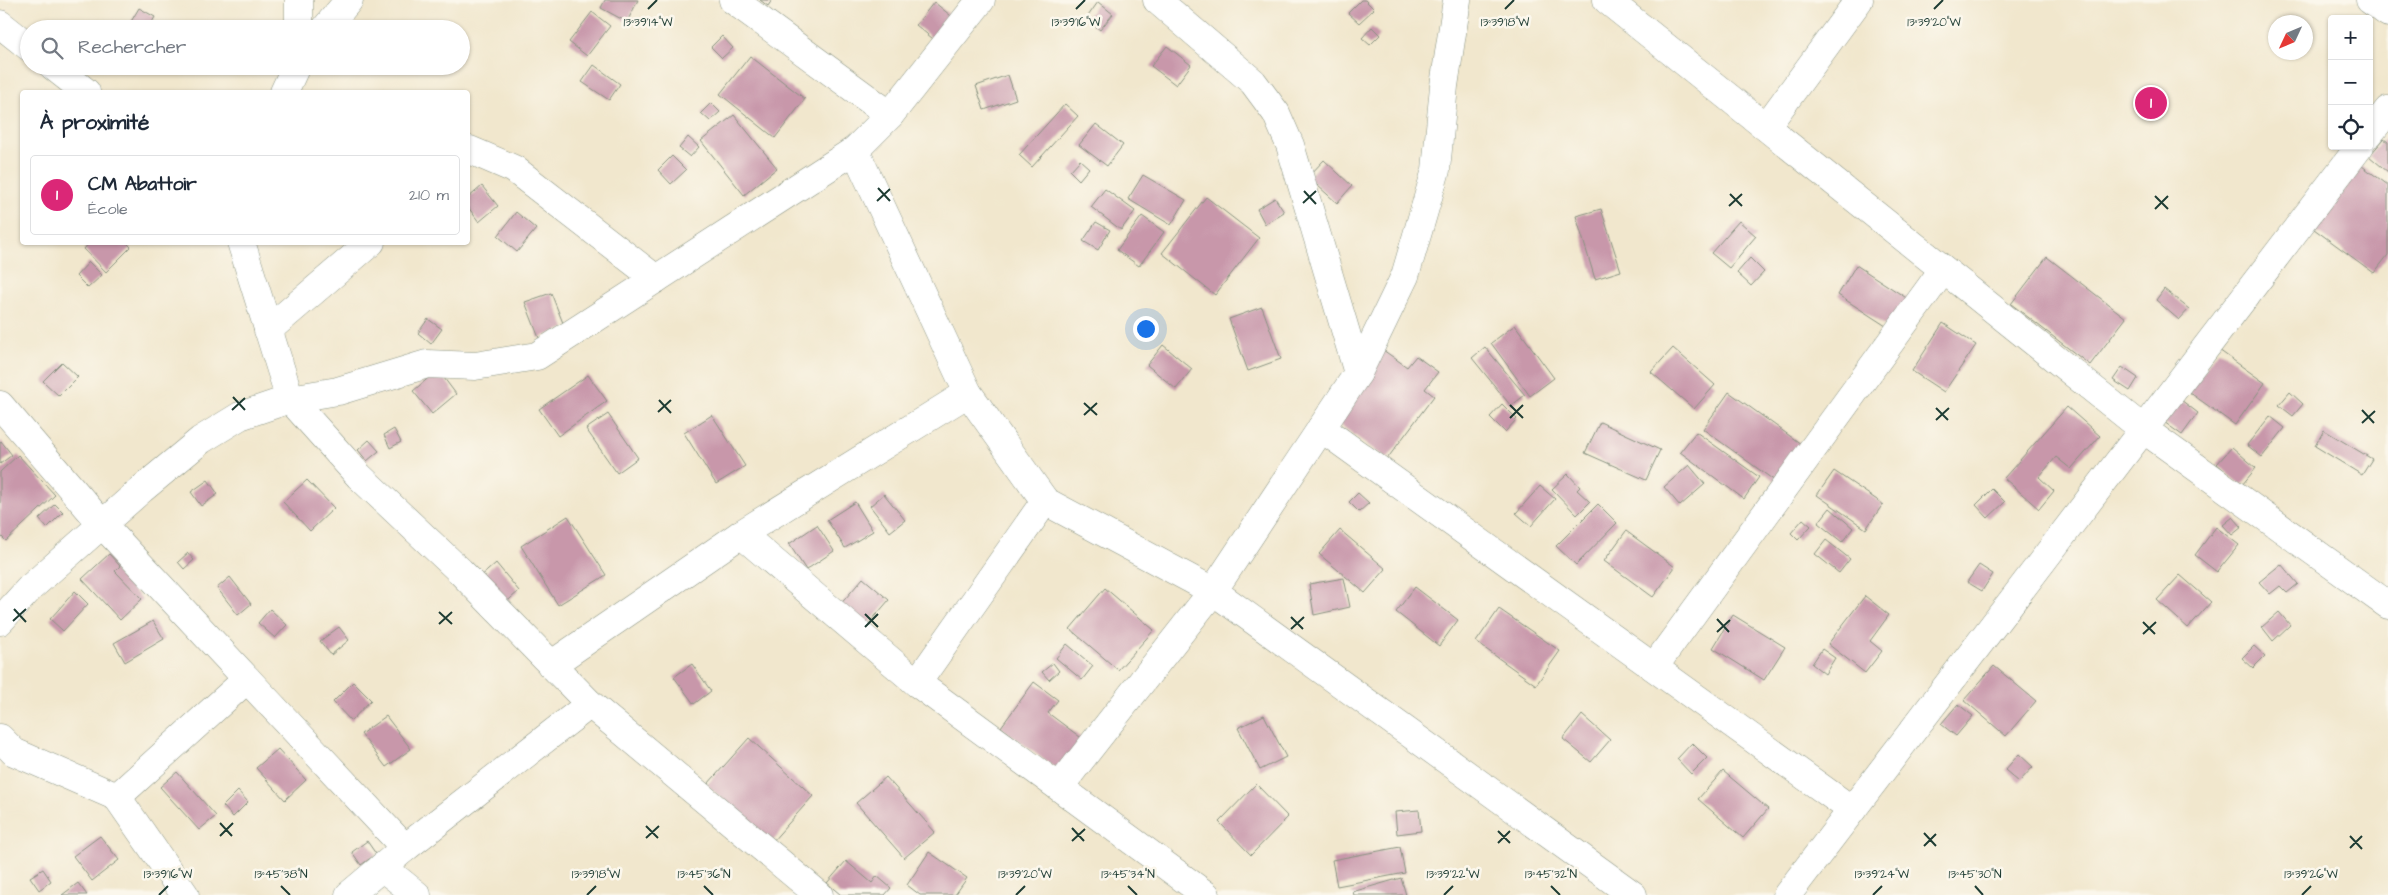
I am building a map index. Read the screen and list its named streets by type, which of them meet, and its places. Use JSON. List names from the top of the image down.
{
  "north": "bottom left",
  "page": {
    "map_buttons": ["+", "−"],
    "search": "Rechercher",
    "pins": "1",
    "heading": "À proximité",
    "list": [
      {
        "mark": "1",
        "name": "CM Abattoir",
        "note": "École",
        "value": "210 m"
      }
    ]
  },
  "coordinates": [
    "13°39'14\"W",
    "13°39'16\"W",
    "13°39'18\"W",
    "13°39'20\"W",
    "13°45'38\"N",
    "13°45'36\"N",
    "13°45'34\"N",
    "13°45'32\"N",
    "13°45'30\"N",
    "13°39'22\"W",
    "13°39'24\"W",
    "13°39'26\"W"
  ]
}
